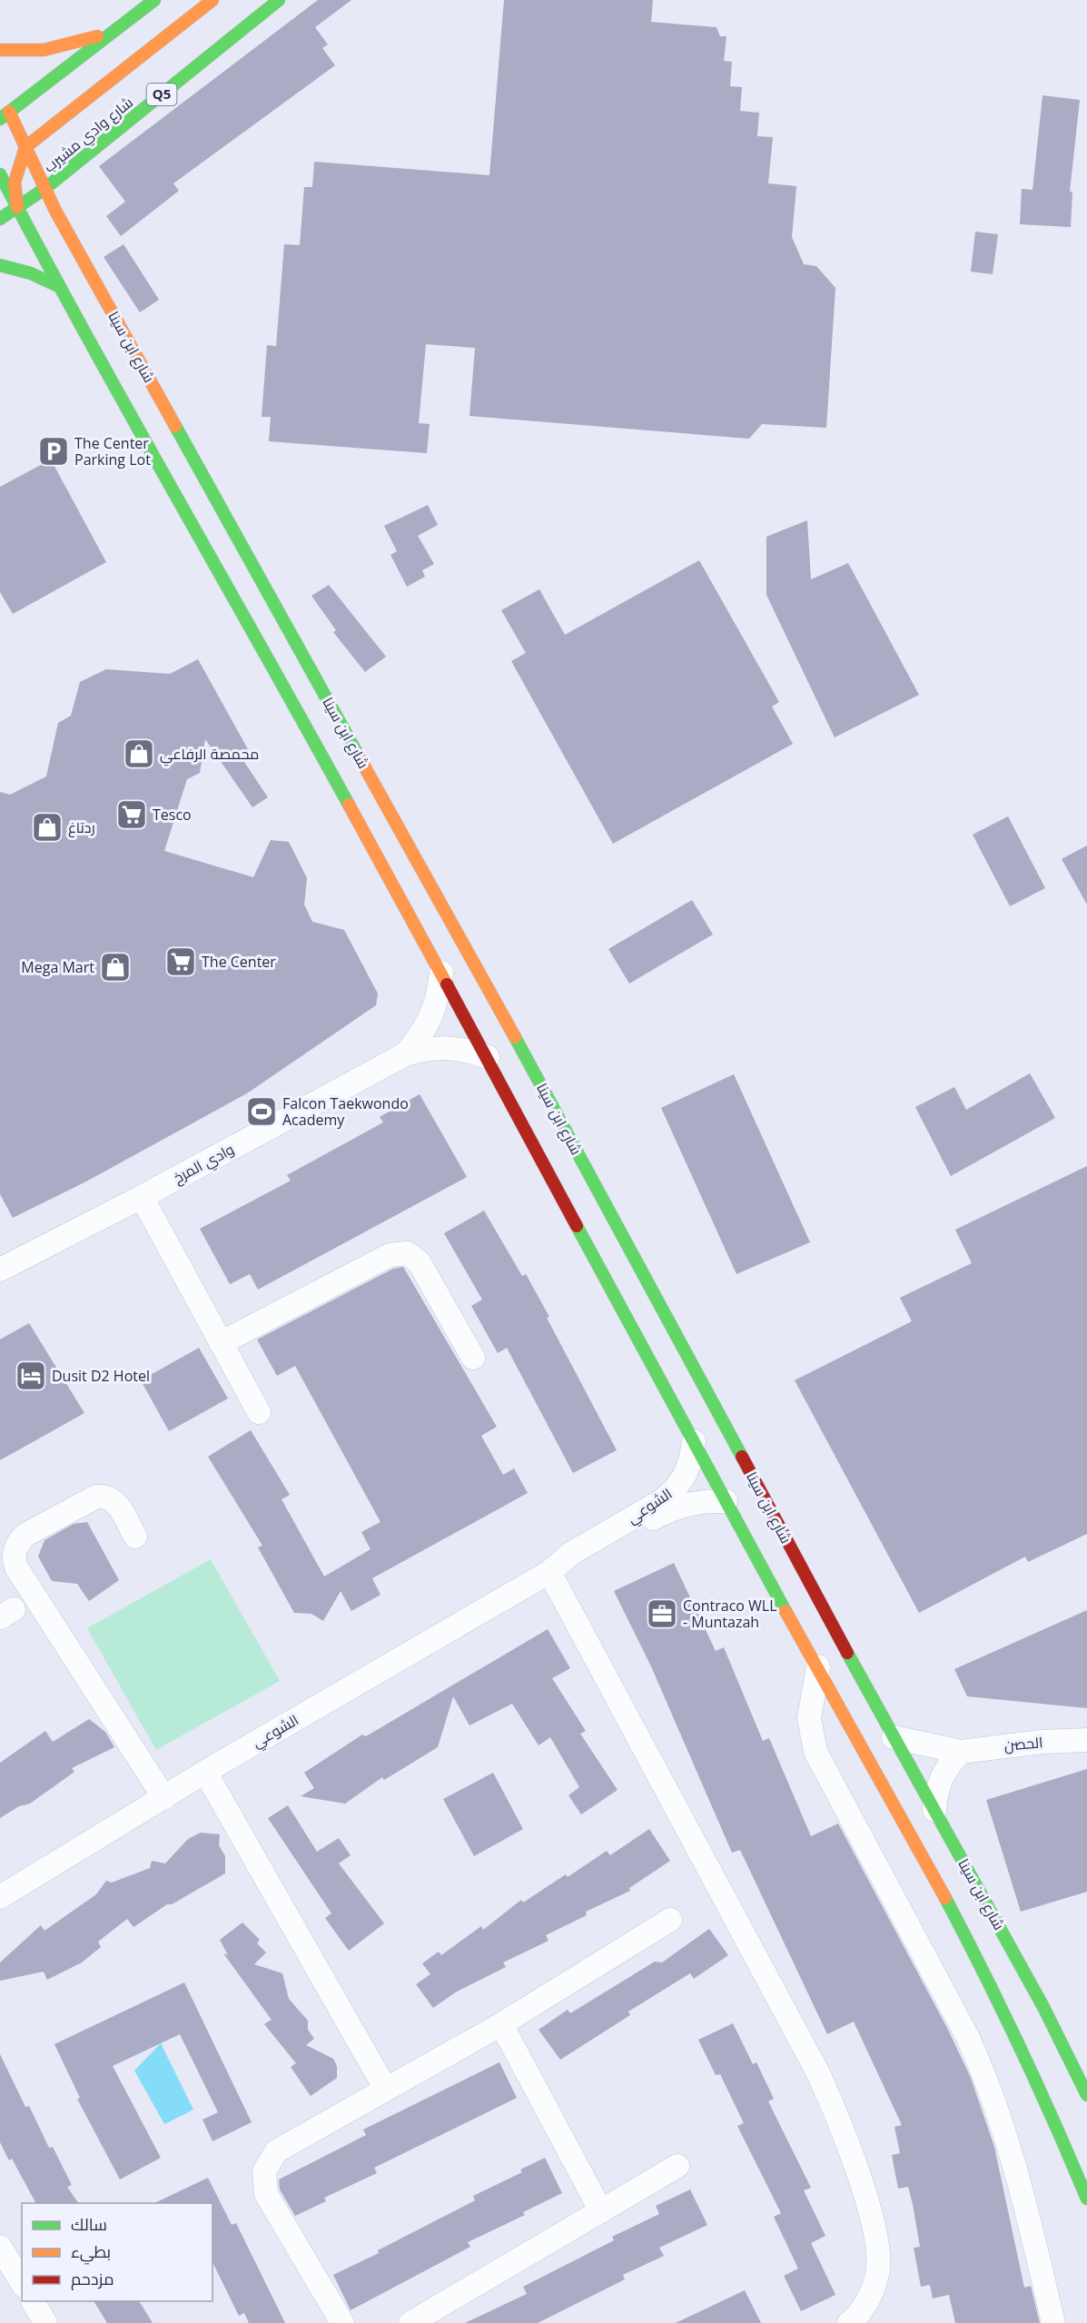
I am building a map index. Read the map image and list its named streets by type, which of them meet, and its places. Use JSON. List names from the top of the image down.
{
  "streets": {
    "street": [
      "Q5",
      "شارع وادي مشيرب",
      "شارع ابن سينا",
      "وادي المرخ",
      "الشوعي",
      "الحصن"
    ]
  },
  "crossings": [
    ["Q5", "شارع وادي مشيرب"],
    ["شارع وادي مشيرب", "شارع ابن سينا"],
    ["شارع ابن سينا", "الحصن"]
  ],
  "places": {
    "parking": ["The Center Parking Lot"],
    "shop": ["محمصة الرفاعي", "ردتاغ", "Mega Mart"],
    "supermarket": ["Tesco", "The Center"],
    "sports": ["Falcon Taekwondo Academy"],
    "hotel": ["Dusit D2 Hotel"],
    "office": ["Contraco WLL - Muntazah"]
  },
  "legend": ["سالك", "بطيء", "مزدحم"]
}
